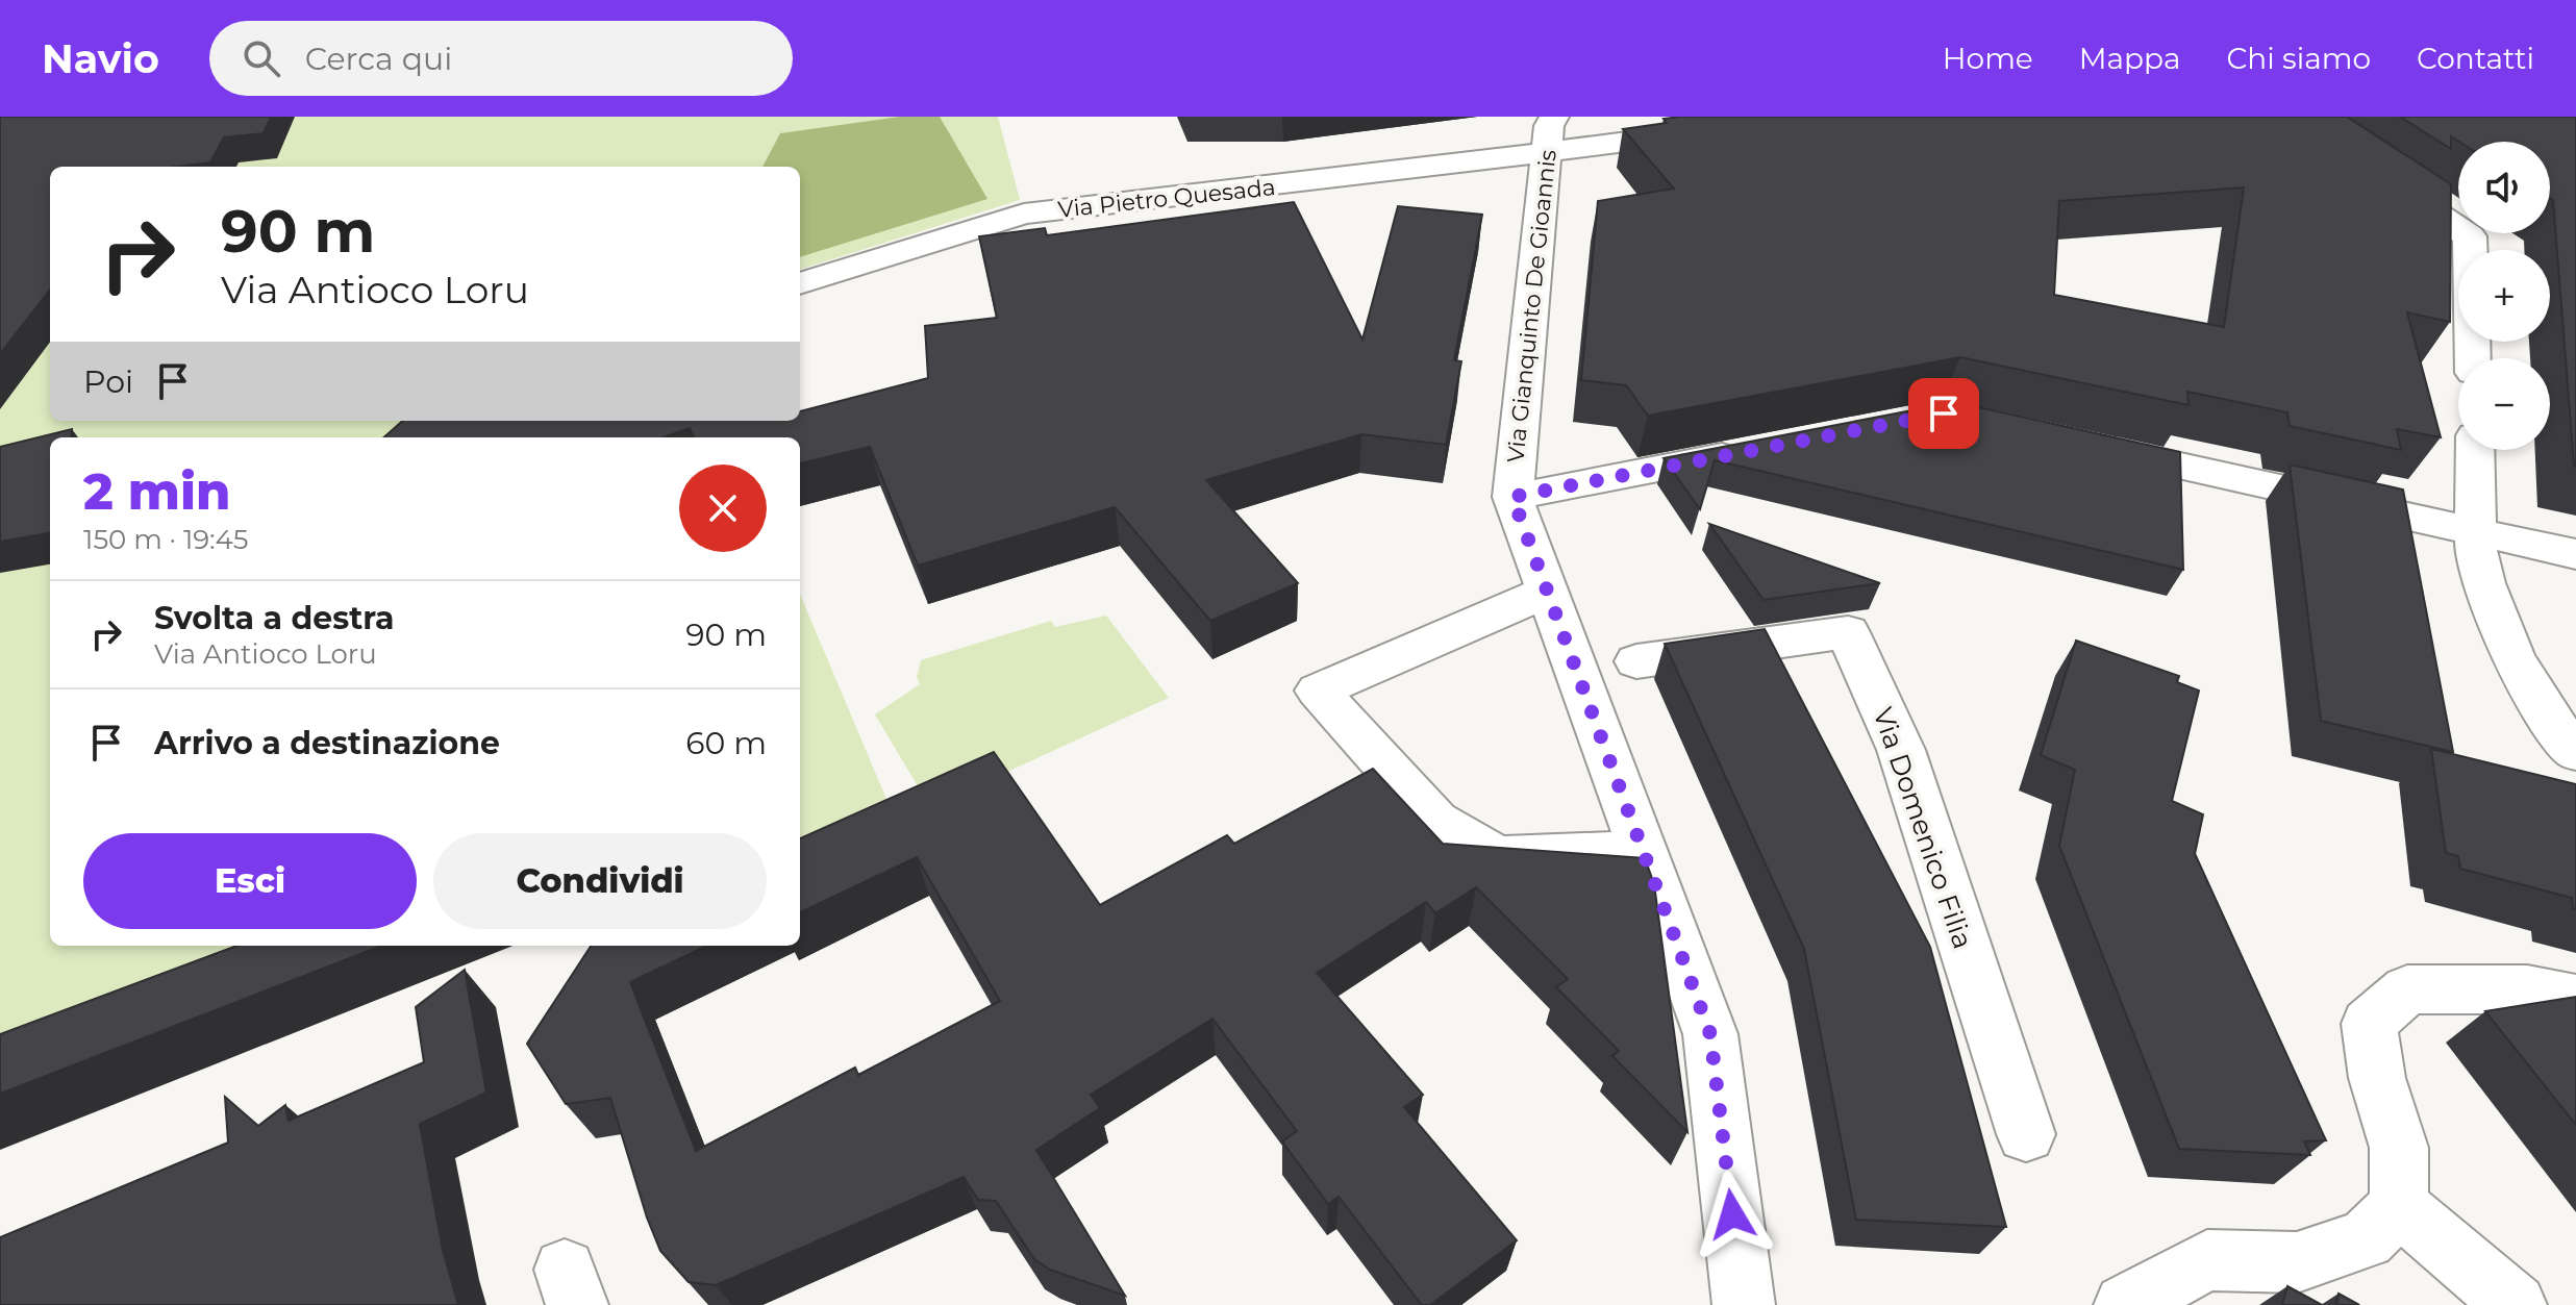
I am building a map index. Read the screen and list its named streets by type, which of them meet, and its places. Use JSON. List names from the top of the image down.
{
  "streets": {
    "street": ["Via Pietro Quesada", "Via Gianquinto De Gioannis", "Via Domenico Filia"]
  },
  "crossings": [
    ["Via Pietro Quesada", "Via Gianquinto De Gioannis"]
  ],
  "page": {
    "header": "Navio",
    "search": "Cerca qui",
    "nav": [
      "Home",
      "Mappa",
      "Chi siamo",
      "Contatti"
    ],
    "map_buttons": ["+", "−"],
    "turn": ["90 m", "Via Antioco Loru"],
    "then": "Poi",
    "heading": ["2 min", "150 m · 19:45"],
    "list": [
      {
        "name": "Svolta a destra",
        "note": "Via Antioco Loru",
        "value": "90 m"
      },
      {
        "name": "Arrivo a destinazione",
        "value": "60 m"
      }
    ],
    "buttons": ["Esci", "Condividi"]
  }
}
